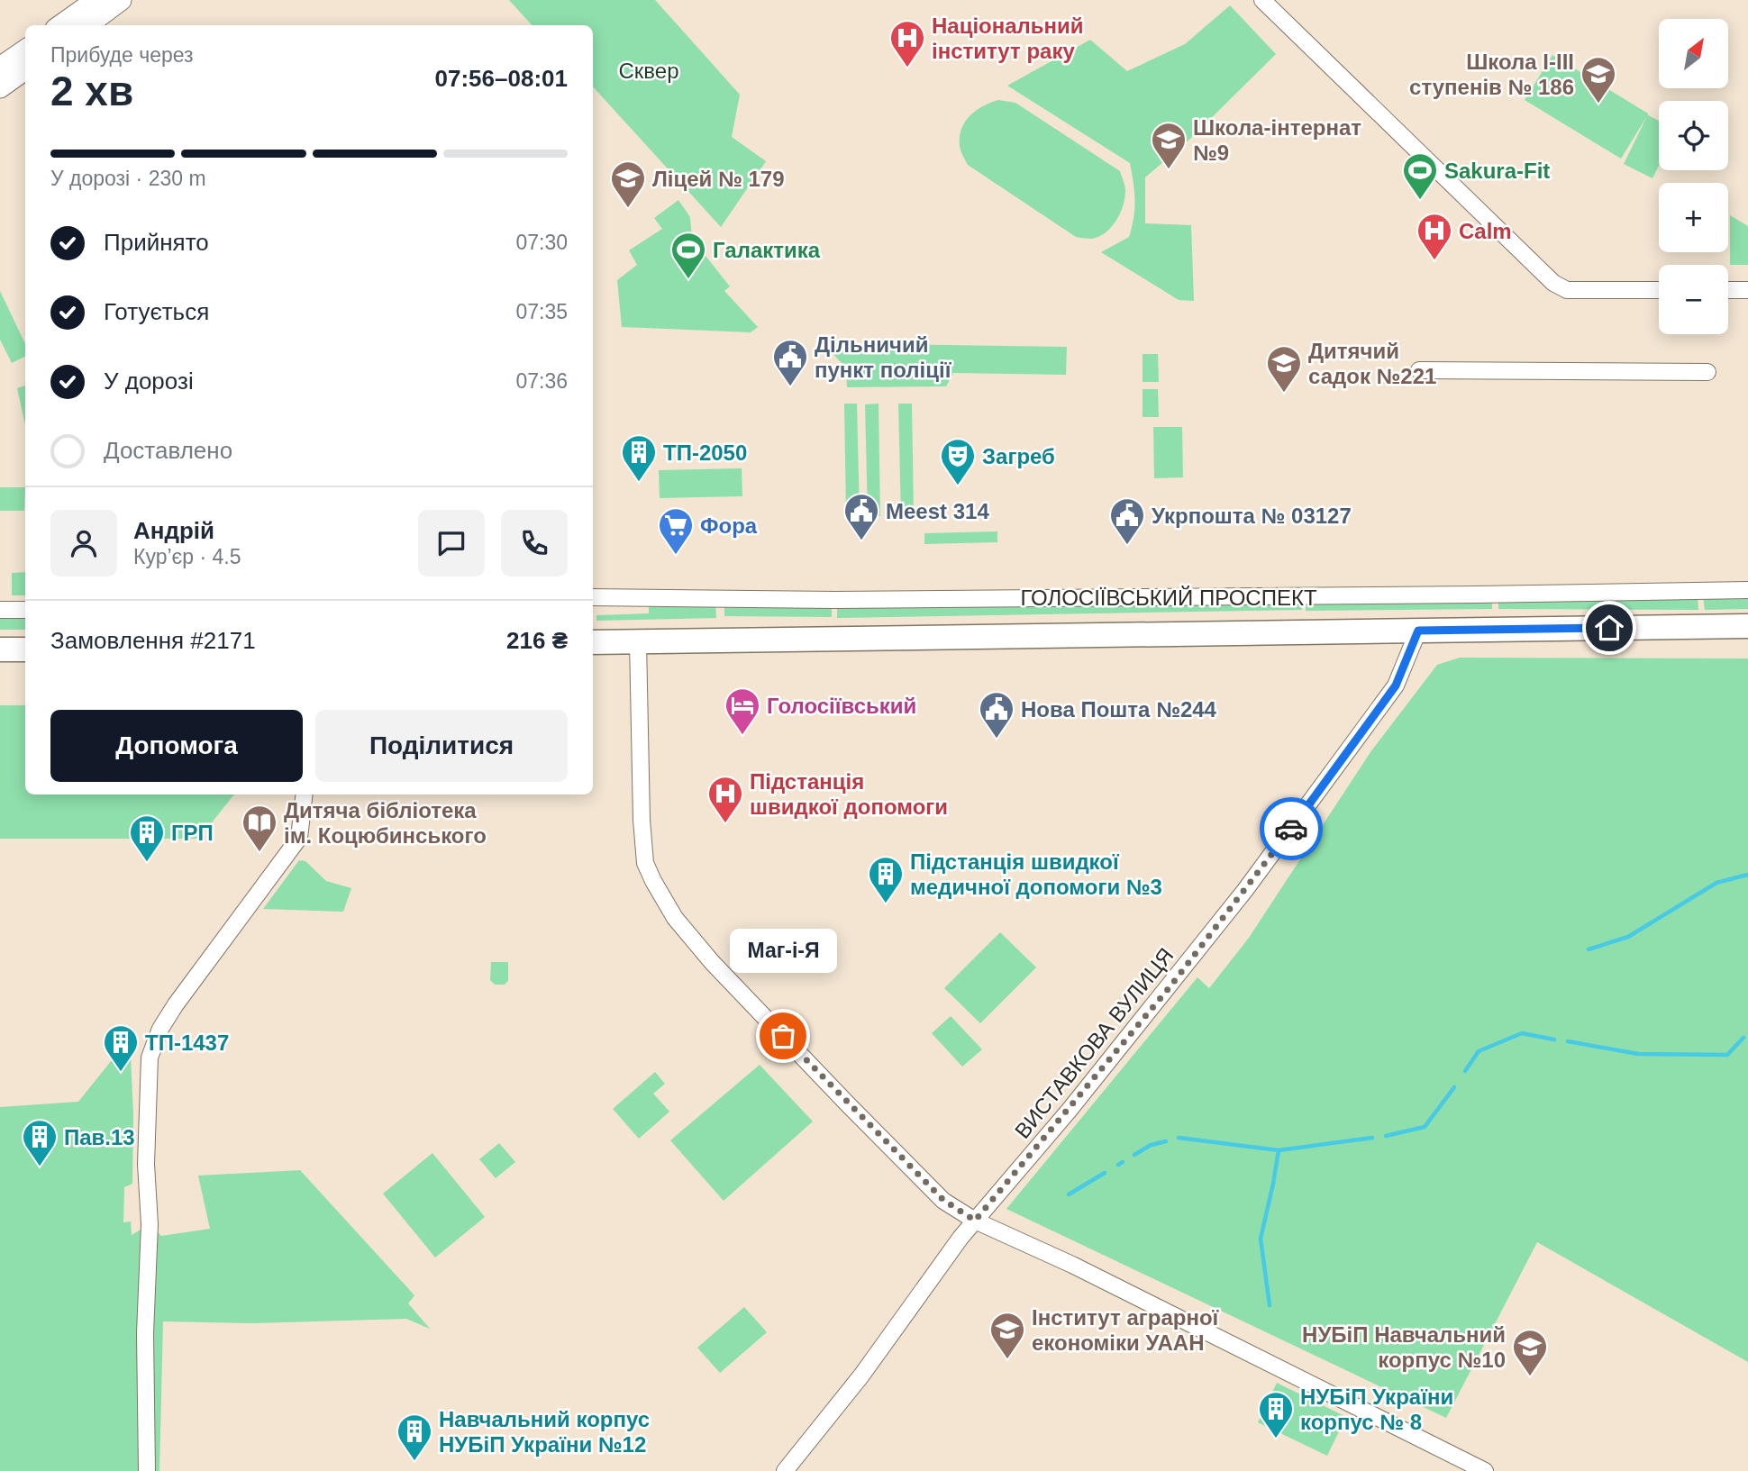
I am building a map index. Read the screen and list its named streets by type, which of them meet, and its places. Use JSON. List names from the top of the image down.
{
  "streets": {
    "highway": ["ГОЛОСІЇВСЬКИЙ ПРОСПЕКТ"],
    "street": ["ВИСТАВКОВА ВУЛИЦЯ"]
  },
  "crossings": [
    ["ГОЛОСІЇВСЬКИЙ ПРОСПЕКТ", "ВИСТАВКОВА ВУЛИЦЯ"]
  ],
  "parks": ["Сквер"],
  "places": {
    "hospital": ["Національний інститут раку", "Calm", "Підстанція швидкої допомоги"],
    "school or university": [
      "Школа І-ІІІ ступенів № 186",
      "Школа-інтернат №9",
      "Ліцей № 179",
      "Дитячий садок №221",
      "Інститут аграрної економіки УААН",
      "НУБіП Навчальний корпус №10"
    ],
    "sports": ["Sakura-Fit", "Галактика"],
    "public building": [
      "Дільничий пункт поліції",
      "Meest 314",
      "Укрпошта № 03127",
      "Нова Пошта №244"
    ],
    "building": [
      "ТП-2050",
      "ГРП",
      "Підстанція швидкої медичної допомоги №3",
      "ТП-1437",
      "Пав.13",
      "НУБіП України корпус № 8",
      "Навчальний корпус НУБіП України №12"
    ],
    "theatre": ["Загреб"],
    "supermarket": ["Фора"],
    "hotel": ["Голосіївський"],
    "library": ["Дитяча бібліотека ім. Коцюбинського"],
    "other": ["Маг-і-Я"]
  },
  "north": "top right",
  "page": {
    "map_buttons": ["+", "−"],
    "heading": ["2 хв", "Прибуде через", "07:56–08:01"],
    "panel": [
      "Андрій",
      "Кур’єр · 4.5",
      "Замовлення #2171",
      "216 ₴"
    ],
    "bar": "У дорозі · 230 m",
    "list": [
      ["Прийнято", "07:30"],
      ["Готується", "07:35"],
      ["У дорозі", "07:36"],
      "Доставлено"
    ],
    "buttons": ["Допомога", "Поділитися"],
    "bubble": "Маг-і-Я"
  }
}
